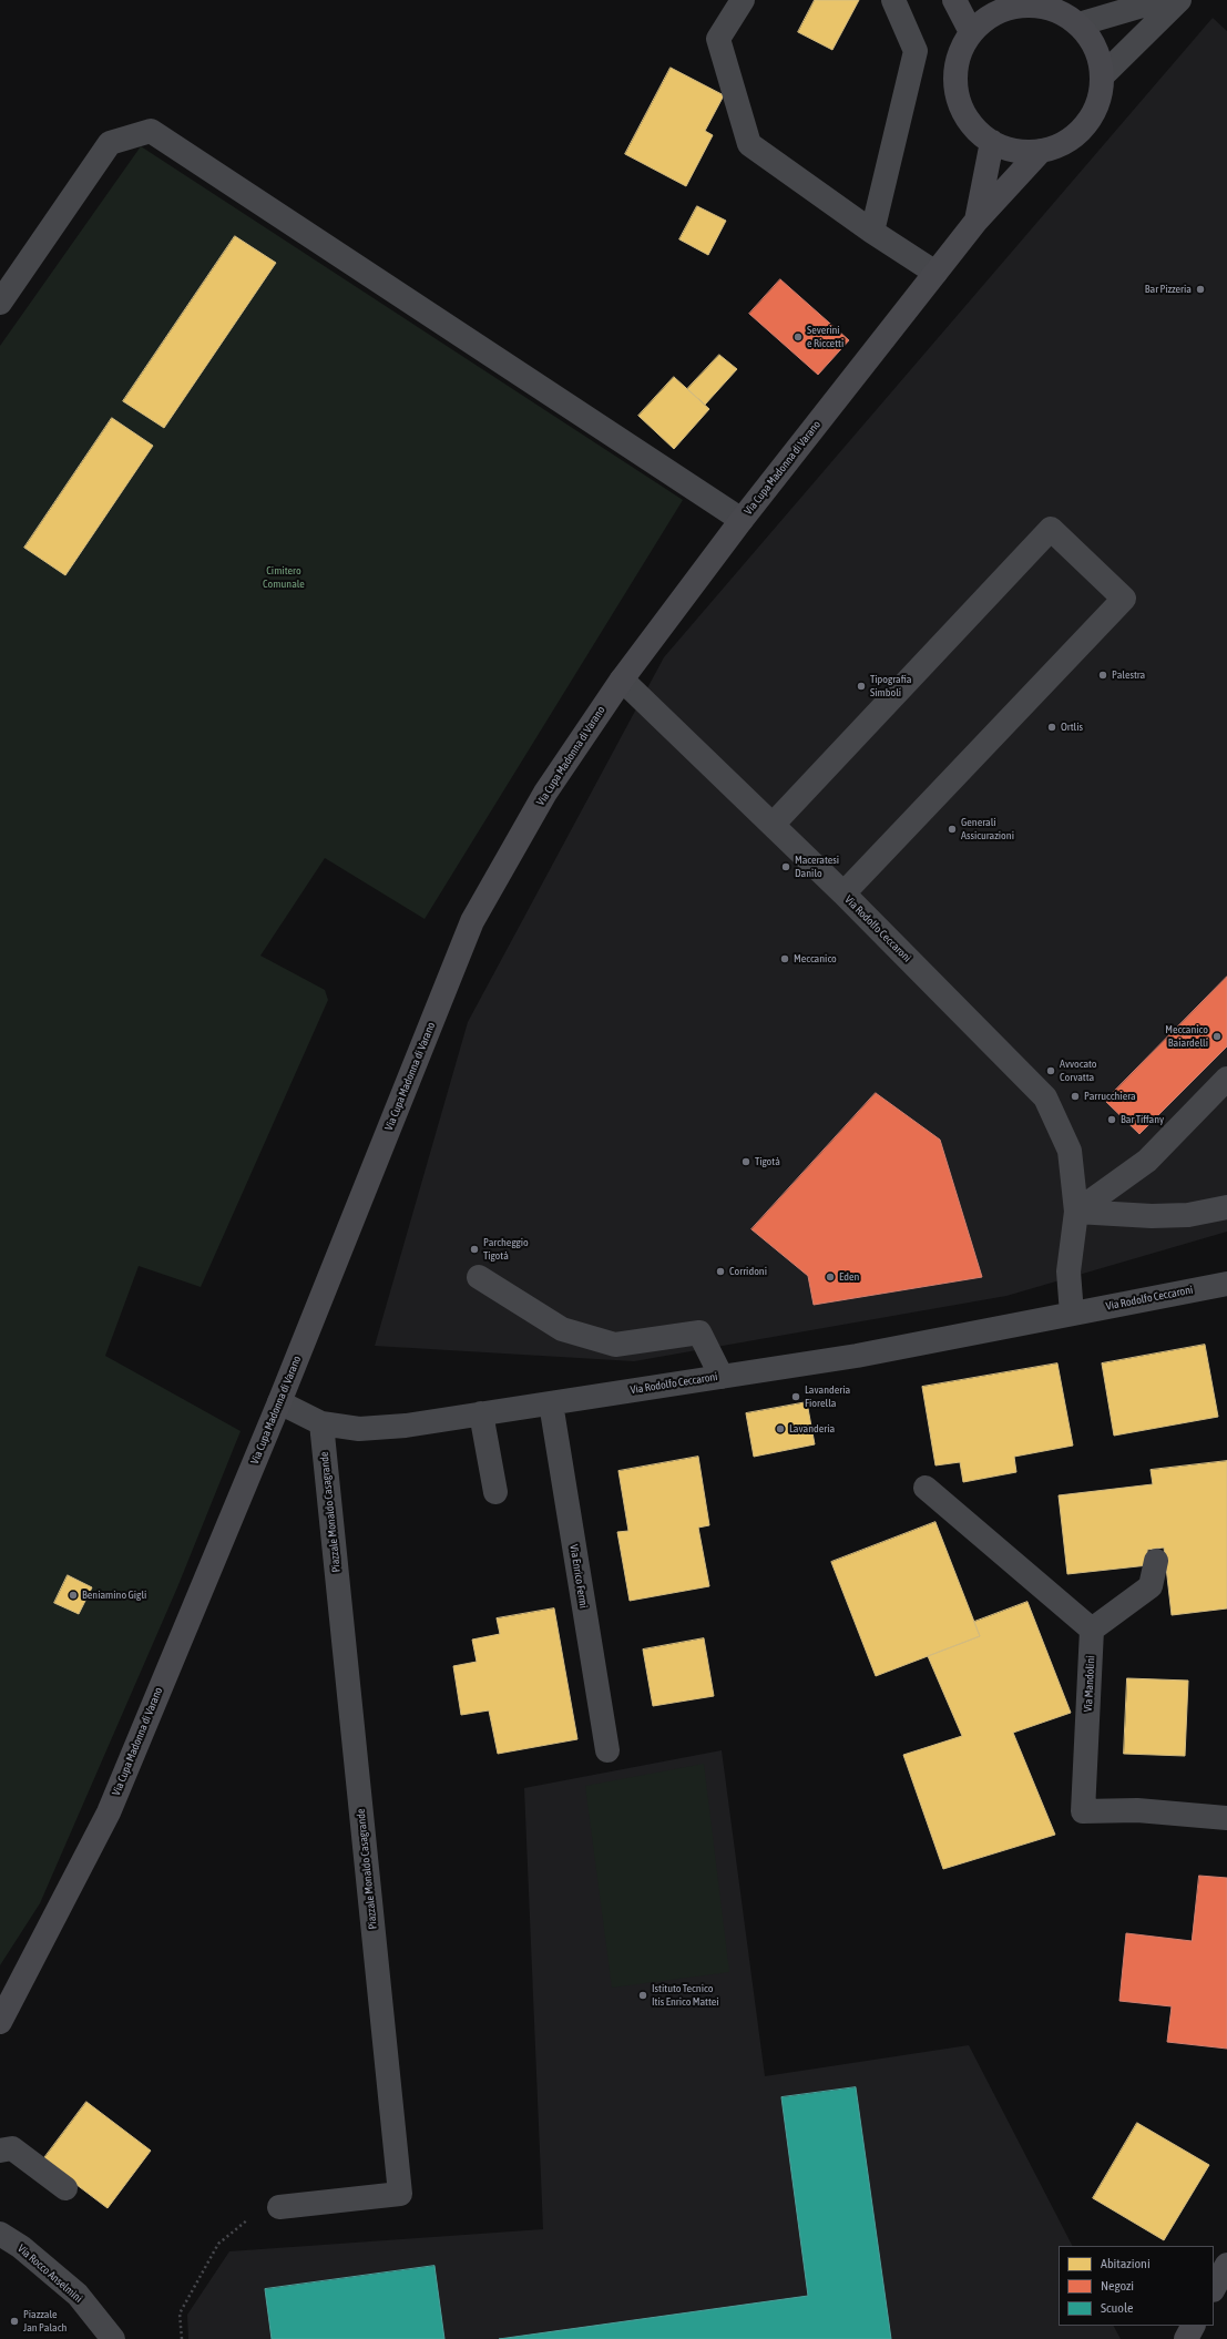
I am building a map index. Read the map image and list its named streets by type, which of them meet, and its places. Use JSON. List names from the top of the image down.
{
  "streets": {
    "main road": ["Via Cupa Madonna di Varano"],
    "street": [
      "Via Rodolfo Ceccaroni",
      "Piazzale Monaldo Casagrande",
      "Via Enrico Fermi",
      "Via Mandolini",
      "Via Rocco Anselmini"
    ]
  },
  "crossings": [
    ["Via Cupa Madonna di Varano", "Via Rodolfo Ceccaroni"],
    ["Via Rodolfo Ceccaroni", "Piazzale Monaldo Casagrande"],
    ["Via Rodolfo Ceccaroni", "Via Enrico Fermi"]
  ],
  "parks": ["Cimitero Comunale"],
  "places": [
    "Bar Pizzeria",
    "Severini e Riccetti",
    "Palestra",
    "Tipografia Simboli",
    "Ortlis",
    "Generali Assicurazioni",
    "Maceratesi Danilo",
    "Meccanico",
    "Meccanico Baiardelli",
    "Avvocato Corvatta",
    "Parrucchiera",
    "Bar Tiffany",
    "Tigotà",
    "Parcheggio Tigotà",
    "Corridoni",
    "Eden",
    "Lavanderia Fiorella",
    "Lavanderia",
    "Beniamino Gigli",
    "Istituto Tecnico Itis Enrico Mattei",
    "Piazzale Jan Palach"
  ],
  "legend": ["Abitazioni", "Negozi", "Scuole"]
}
